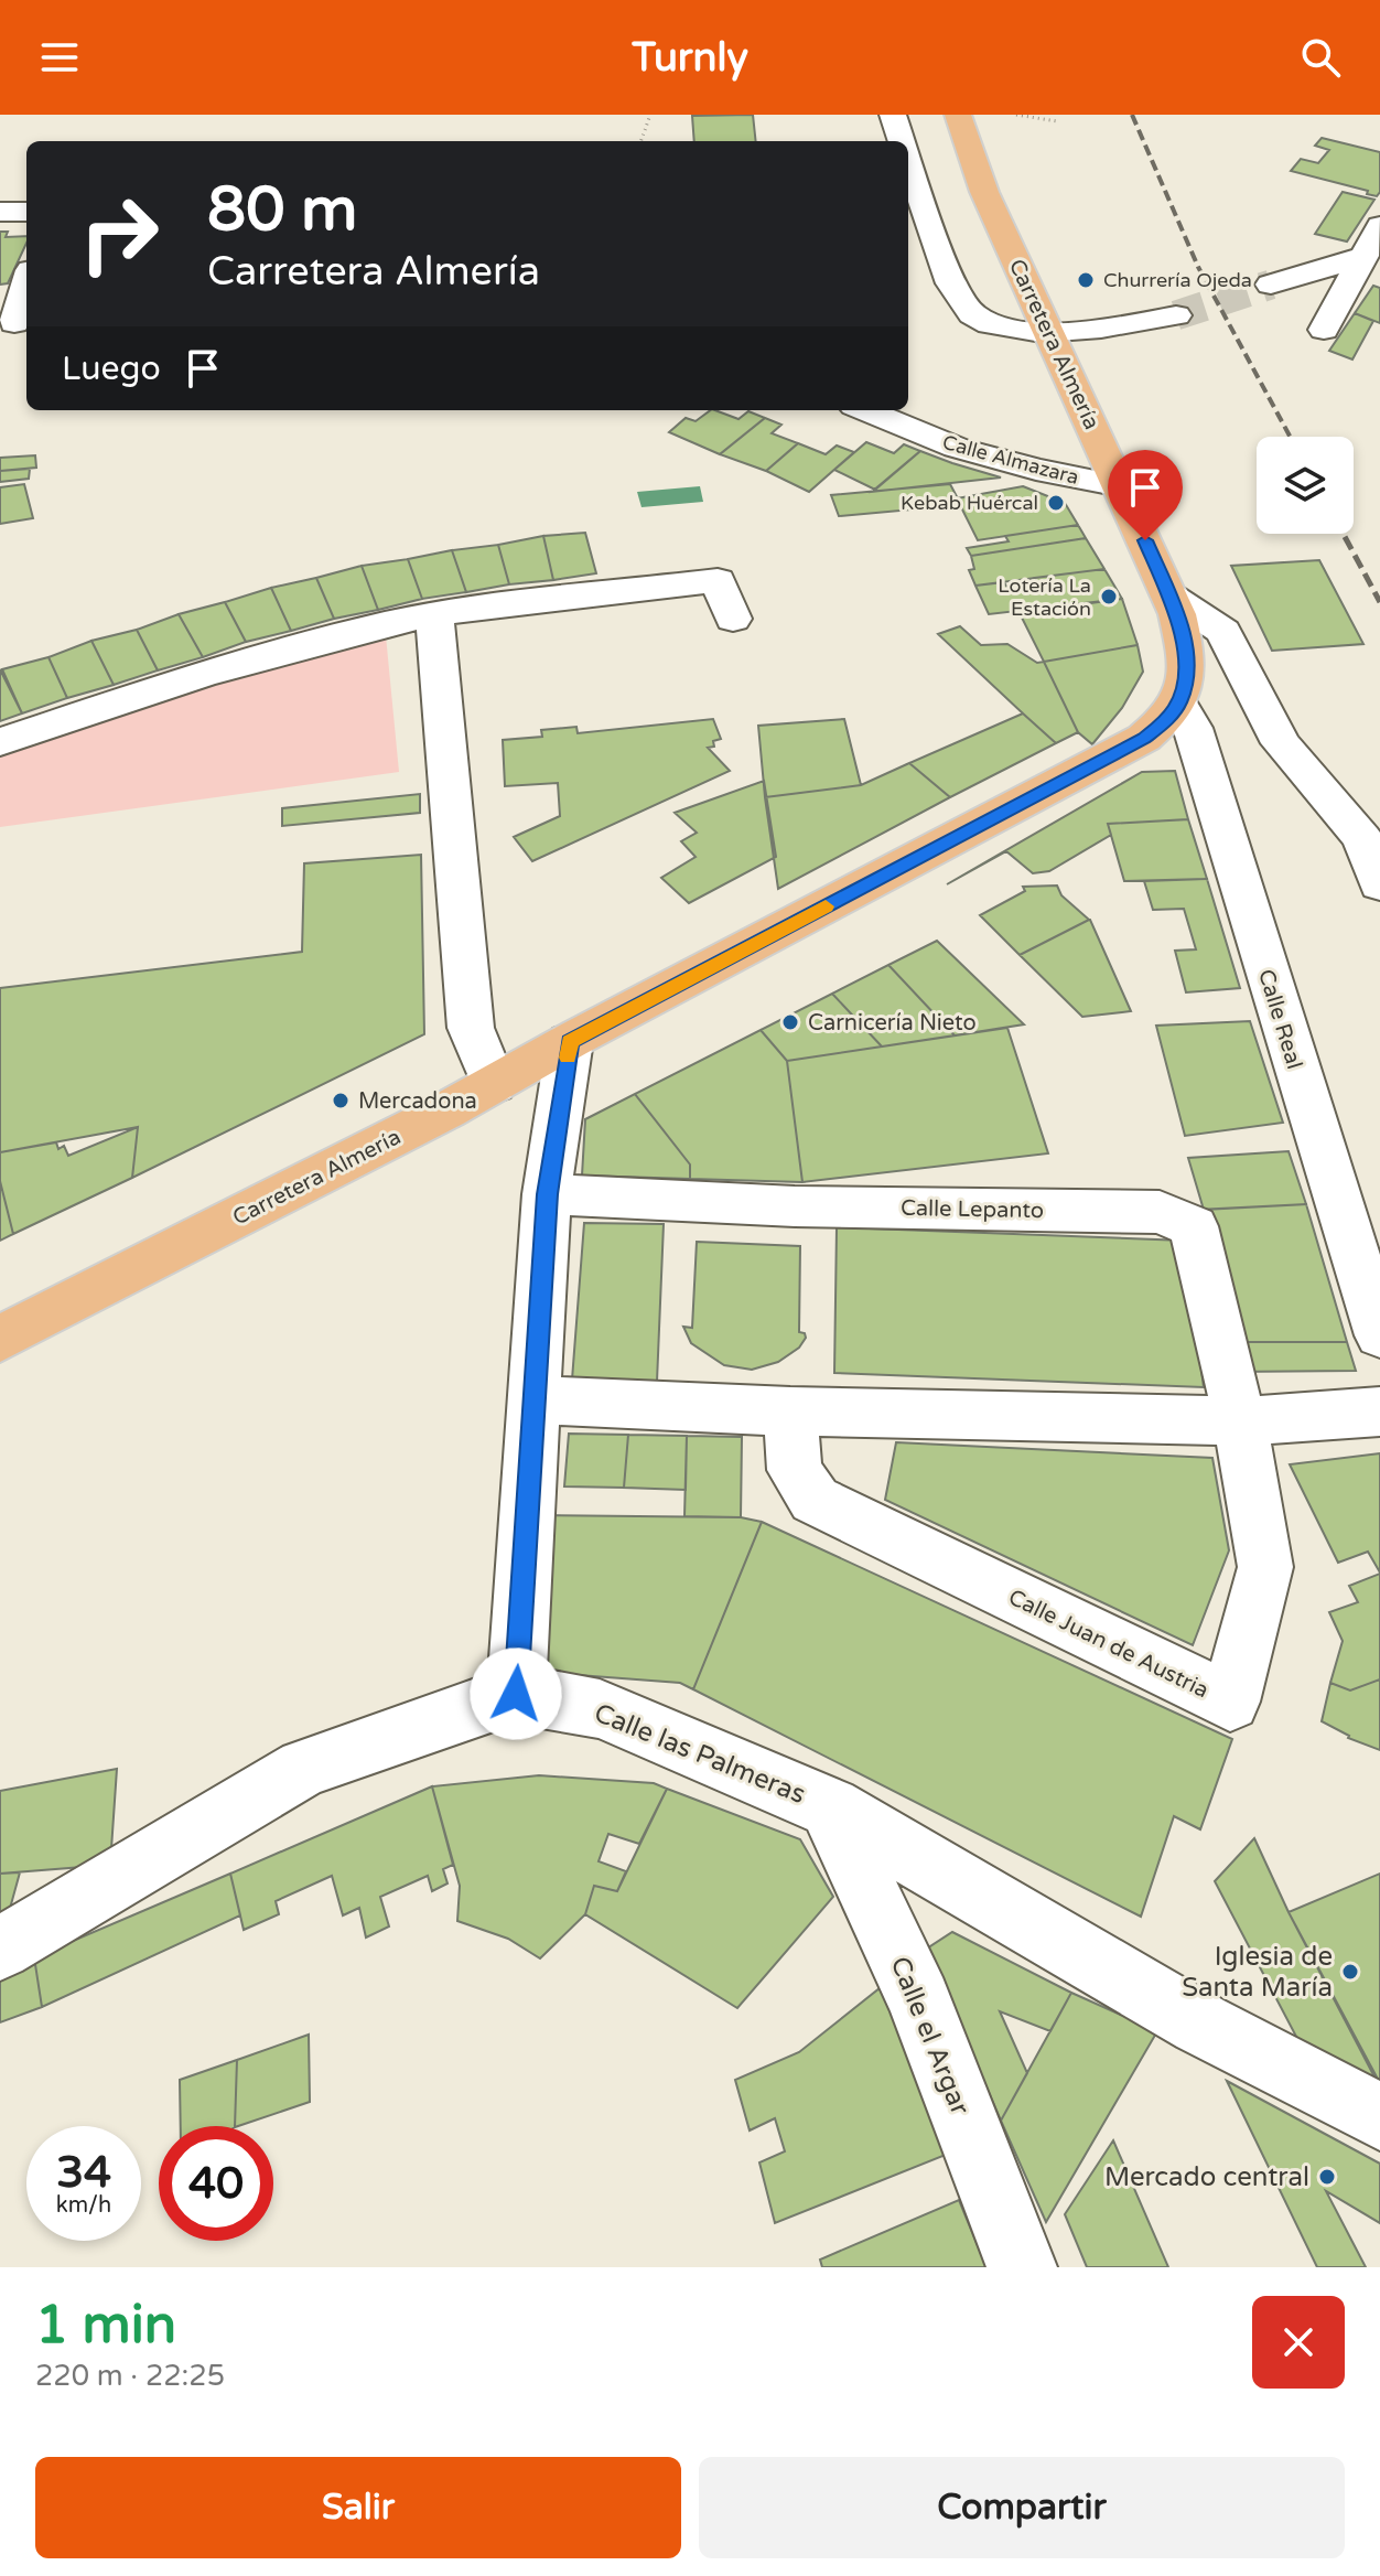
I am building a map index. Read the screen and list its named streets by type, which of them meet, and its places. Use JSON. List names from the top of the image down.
{
  "streets": {
    "main road": ["Carretera Almería"],
    "street": [
      "Calle Almazara",
      "Calle Real",
      "Calle Lepanto",
      "Calle Juan de Austria",
      "Calle las Palmeras",
      "Calle el Argar"
    ]
  },
  "crossings": [
    ["Carretera Almería", "Calle Almazara"],
    ["Carretera Almería", "Calle Real"],
    ["Calle Lepanto", "Calle Juan de Austria"],
    ["Calle las Palmeras", "Calle el Argar"]
  ],
  "places": [
    "Churrería Ojeda",
    "Kebab Huércal",
    "Lotería La Estación",
    "Carnicería Nieto",
    "Mercadona",
    "Iglesia de Santa María",
    "Mercado central"
  ],
  "page": {
    "header": "Turnly",
    "turn": ["80 m", "Carretera Almería"],
    "then": "Luego",
    "speed": "34 km/h",
    "limit": "40",
    "heading": ["1 min", "220 m · 22:25"],
    "buttons": ["Salir", "Compartir"]
  }
}
